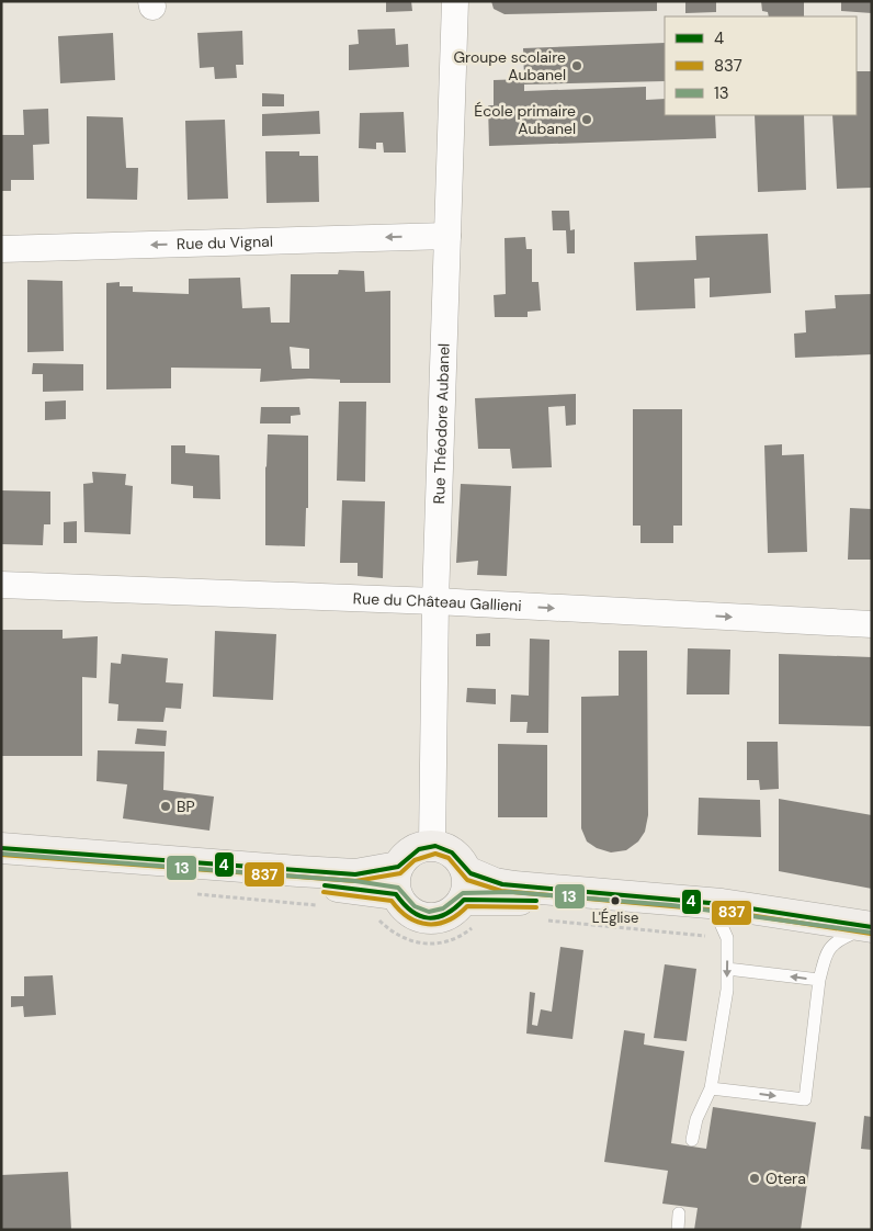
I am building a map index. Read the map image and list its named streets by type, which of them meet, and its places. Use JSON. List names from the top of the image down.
{
  "streets": {
    "street": ["Rue du Vignal", "Rue Théodore Aubanel", "Rue du Château Gallieni"]
  },
  "crossings": [
    ["Rue du Vignal", "Rue Théodore Aubanel"],
    ["Rue Théodore Aubanel", "Rue du Château Gallieni"]
  ],
  "one_way": ["Rue du Vignal", "Rue du Château Gallieni"],
  "places": [
    "Groupe scolaire Aubanel",
    "École primaire Aubanel",
    "BP",
    "L'Église",
    "Otera"
  ],
  "lines": ["transit line 4", "transit line 837", "transit line 13"],
  "legend": ["4", "837", "13"]
}
